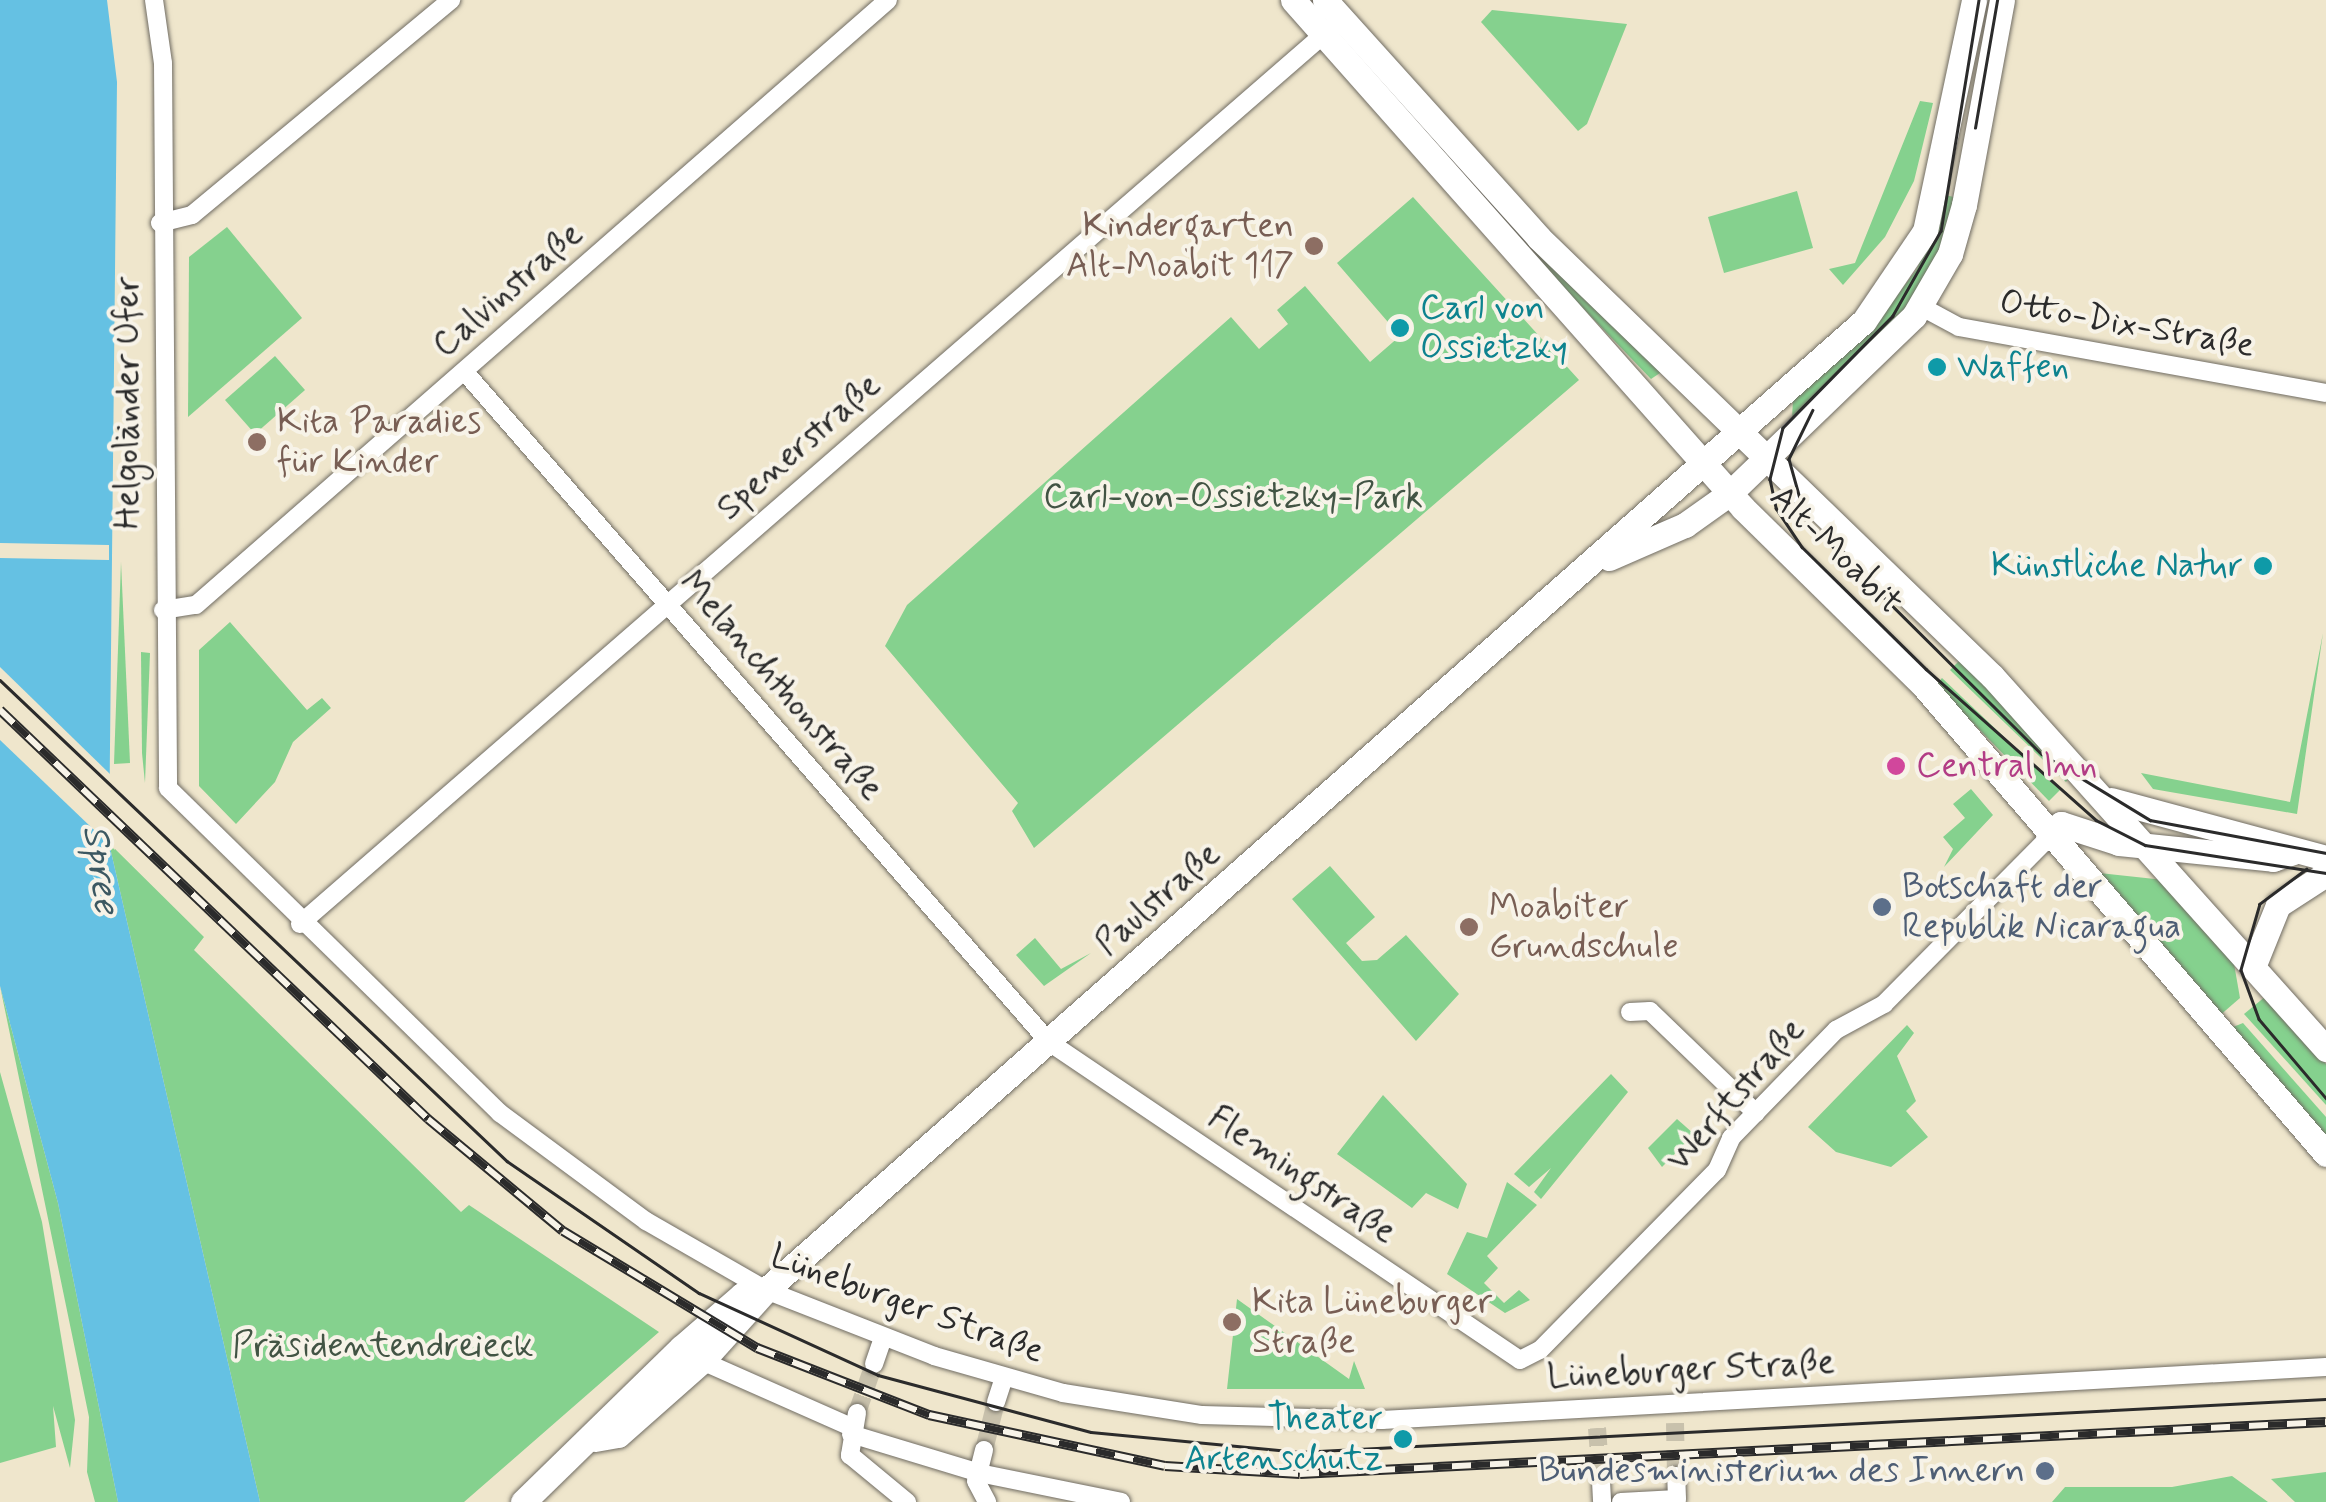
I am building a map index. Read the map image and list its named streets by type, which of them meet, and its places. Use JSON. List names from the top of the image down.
{
  "streets": {
    "main road": ["Alt-Moabit", "Paulstraße"],
    "street": [
      "Calvinstraße",
      "Otto-Dix-Straße",
      "Helgoländer Ufer",
      "Spenerstraße",
      "Melanchthonstraße",
      "Werftstraße",
      "Flemingstraße",
      "Lüneburger Straße"
    ]
  },
  "crossings": [
    ["Calvinstraße", "Helgoländer Ufer"],
    ["Calvinstraße", "Melanchthonstraße"],
    ["Otto-Dix-Straße", "Paulstraße"],
    ["Helgoländer Ufer", "Lüneburger Straße"],
    ["Spenerstraße", "Alt-Moabit"],
    ["Spenerstraße", "Melanchthonstraße"],
    ["Spenerstraße", "Lüneburger Straße"],
    ["Alt-Moabit", "Paulstraße"],
    ["Alt-Moabit", "Werftstraße"],
    ["Melanchthonstraße", "Paulstraße"],
    ["Melanchthonstraße", "Flemingstraße"],
    ["Paulstraße", "Flemingstraße"],
    ["Paulstraße", "Lüneburger Straße"],
    ["Werftstraße", "Flemingstraße"]
  ],
  "water": ["Spree"],
  "parks": ["Carl-von-Ossietzky-Park", "Präsidentendreieck"],
  "places": [
    "Kindergarten Alt-Moabit 117",
    "Carl von Ossietzky",
    "Waffen",
    "Kita Paradies für Kinder",
    "Künstliche Natur",
    "Central Inn",
    "Botschaft der Republik Nicaragua",
    "Moabiter Grundschule",
    "Kita Lüneburger Straße",
    "Theater Artenschutz",
    "Bundesministerium des Innern"
  ]
}
